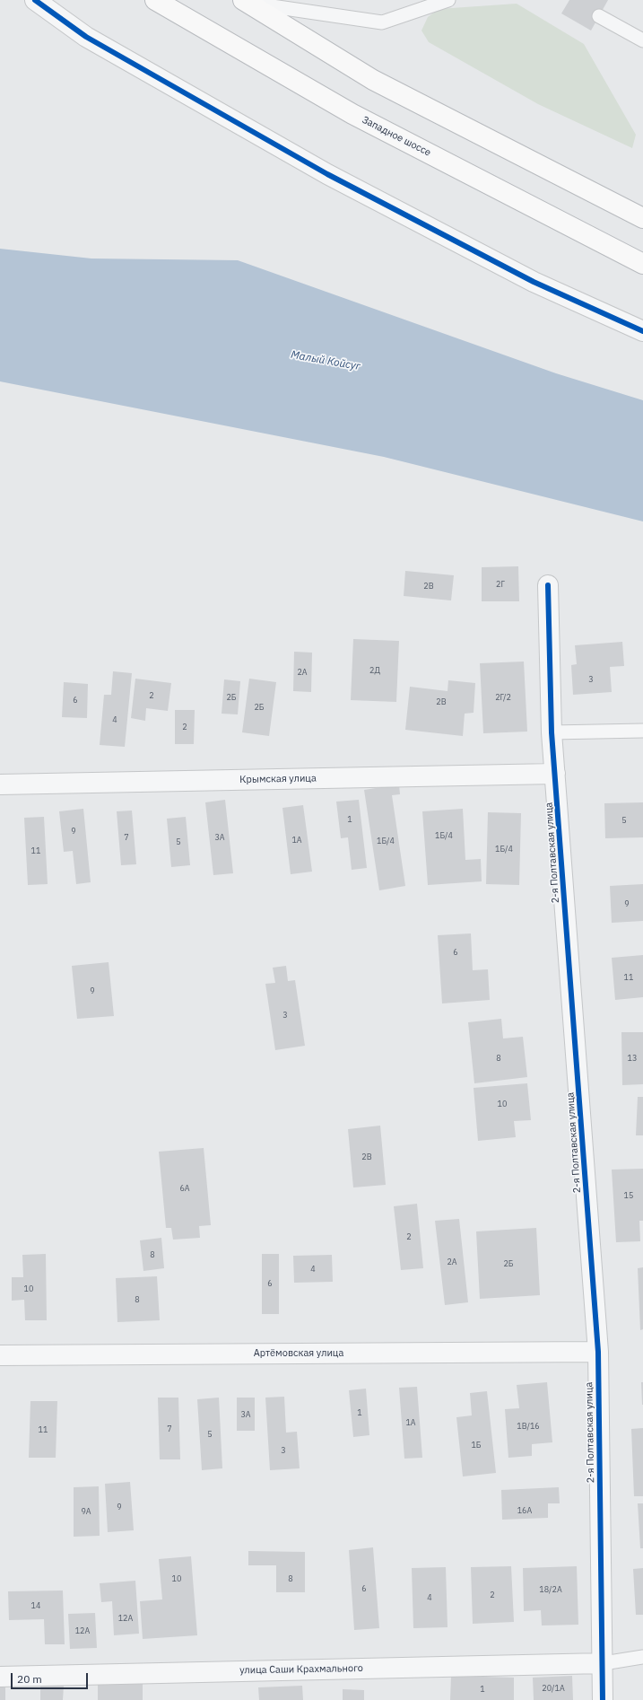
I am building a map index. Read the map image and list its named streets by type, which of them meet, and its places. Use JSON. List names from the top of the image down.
{
  "streets": {
    "highway": ["Западное шоссе"],
    "street": [
      "Крымская улица",
      "2-я Полтавская улица",
      "Артёмовская улица",
      "улица Саши Крахмального"
    ]
  },
  "crossings": [
    ["Крымская улица", "2-я Полтавская улица"],
    ["2-я Полтавская улица", "Артёмовская улица"],
    ["2-я Полтавская улица", "улица Саши Крахмального"]
  ],
  "water": ["Малый Койсуг"],
  "house_numbers": [
    "2Г",
    "2В",
    "2Д",
    "2А",
    "3",
    "2",
    "2Б",
    "2Г/2",
    "6",
    "2В",
    "2Б",
    "4",
    "2",
    "1",
    "5",
    "9",
    "1Б/4",
    "7",
    "3А",
    "1А",
    "1Б/4",
    "5",
    "1Б/4",
    "11",
    "9",
    "6",
    "11",
    "9",
    "3",
    "8",
    "13",
    "10",
    "2В",
    "6А",
    "15",
    "2",
    "8",
    "2А",
    "2Б",
    "4",
    "6",
    "10",
    "8",
    "1",
    "3А",
    "1А",
    "1В/16",
    "7",
    "11",
    "5",
    "1Б",
    "3",
    "9",
    "16А",
    "9А",
    "10",
    "8",
    "6",
    "18/2А",
    "2",
    "4",
    "14",
    "12А",
    "12А",
    "20/1А",
    "1"
  ],
  "scale_bar": "20 m"
}
